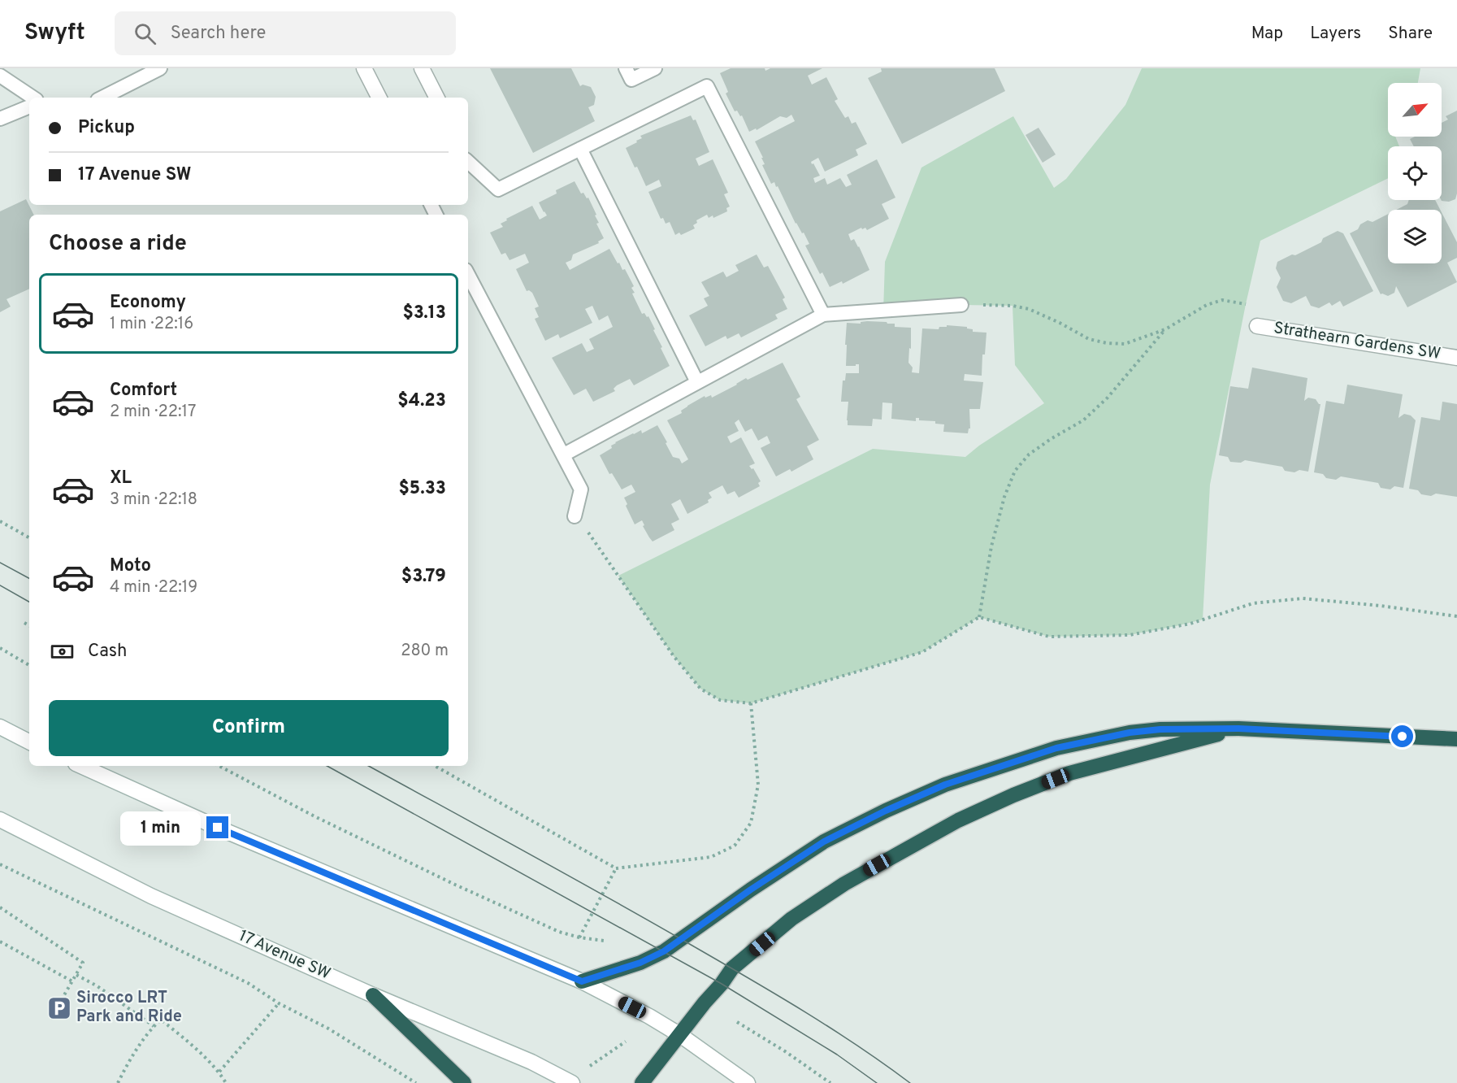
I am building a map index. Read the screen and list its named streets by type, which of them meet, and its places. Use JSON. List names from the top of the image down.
{
  "streets": {
    "main road": ["Strathearn Gardens SW", "17 Avenue SW"]
  },
  "places": {
    "parking": ["Sirocco LRT Park and Ride"]
  },
  "north": "top right",
  "page": {
    "header": "Swyft",
    "search": "Search here",
    "nav": ["Map", "Layers", "Share"],
    "banner": ["Pickup", "17 Avenue SW"],
    "heading": "Choose a ride",
    "list": [
      {
        "name": "Economy",
        "note": "1 min · 22:16",
        "value": "$3.13"
      },
      {
        "name": "Comfort",
        "note": "2 min · 22:17",
        "value": "$4.23"
      },
      {
        "name": "XL",
        "note": "3 min · 22:18",
        "value": "$5.33"
      },
      {
        "name": "Moto",
        "note": "4 min · 22:19",
        "value": "$3.79"
      }
    ],
    "pay": ["Cash", "280 m"],
    "buttons": "Confirm",
    "bubble": "1 min"
  }
}
